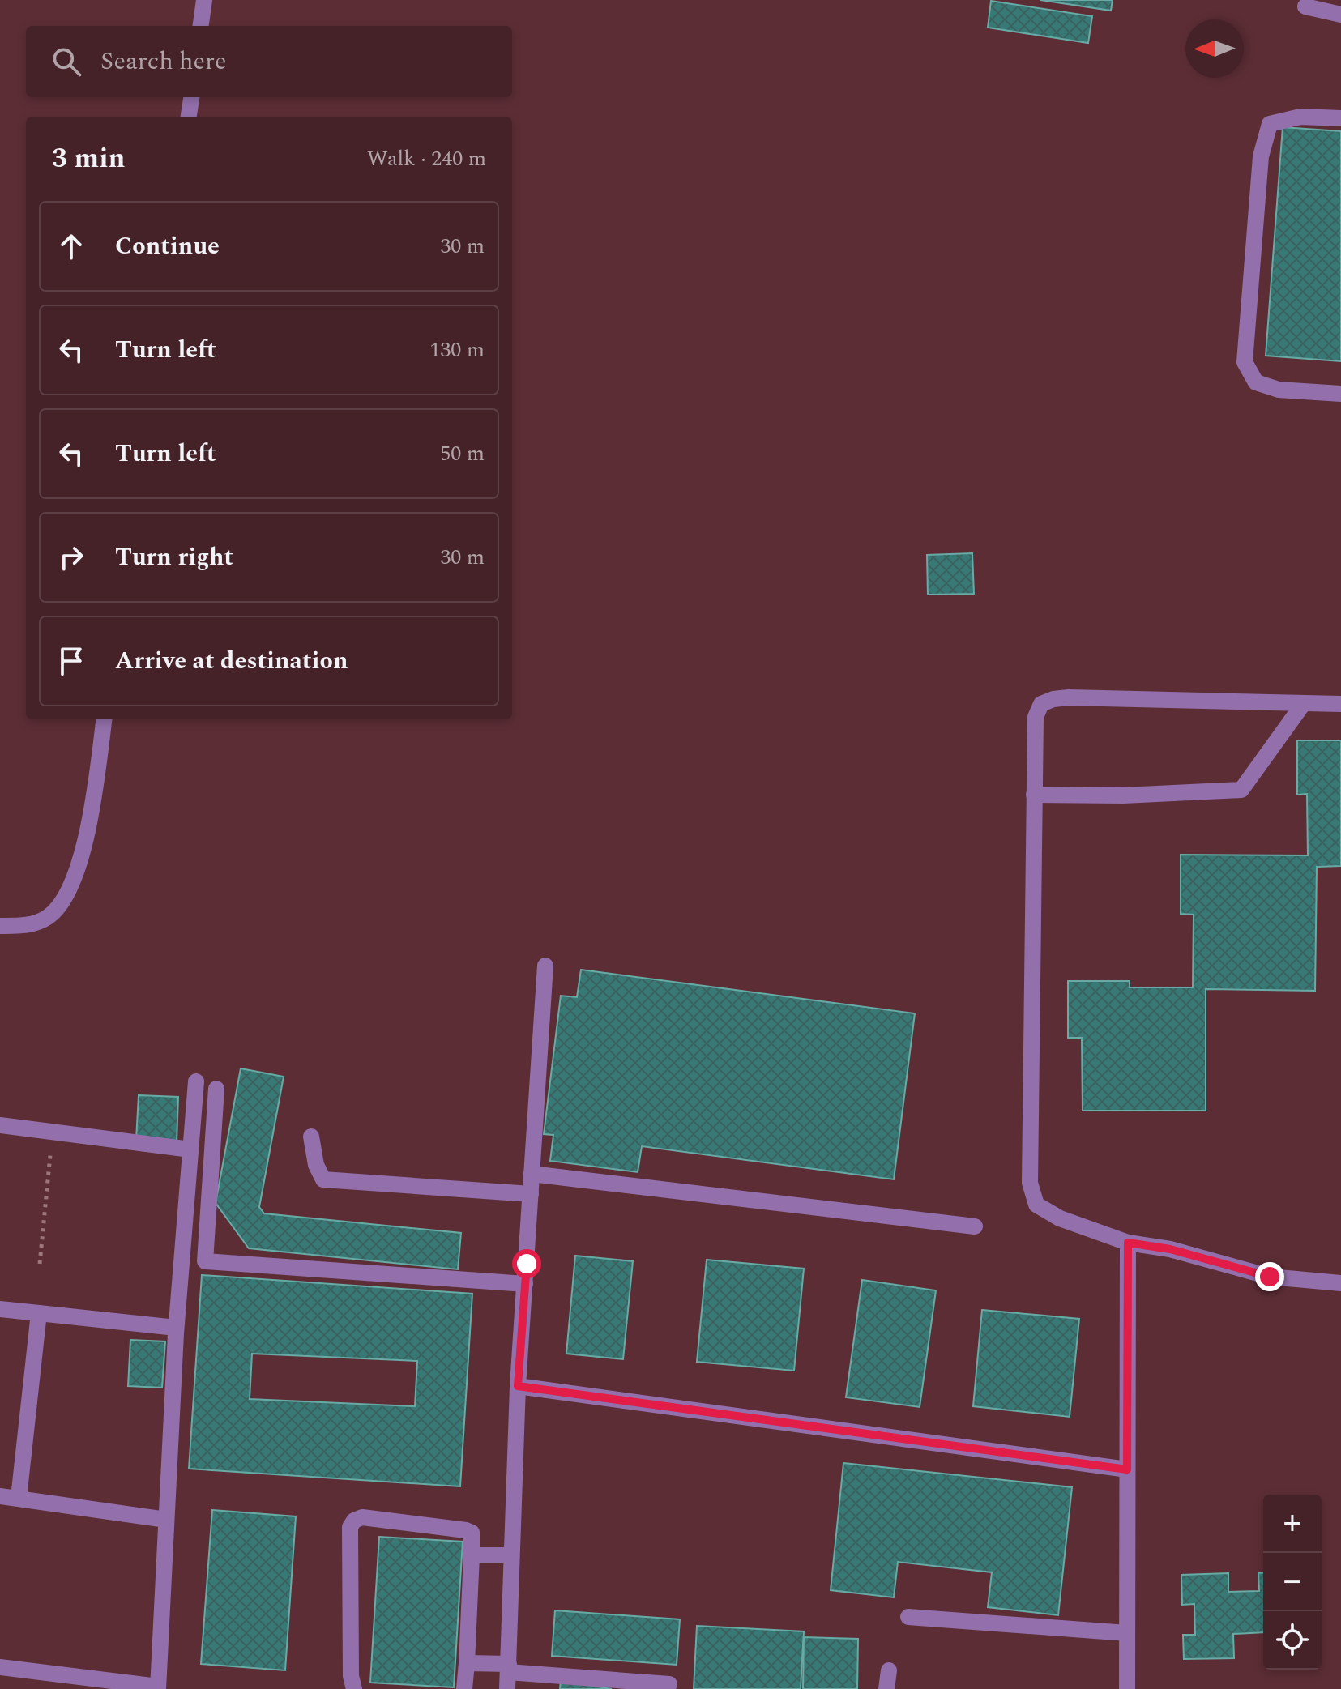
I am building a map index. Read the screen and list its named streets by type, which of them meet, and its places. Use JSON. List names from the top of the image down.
{
  "north": "left",
  "page": {
    "search": "Search here",
    "heading": ["3 min", "Walk · 240 m"],
    "list": [
      ["Continue", "30 m"],
      ["Turn left", "130 m"],
      ["Turn left", "50 m"],
      ["Turn right", "30 m"],
      "Arrive at destination"
    ],
    "map_buttons": ["+", "−"]
  }
}
